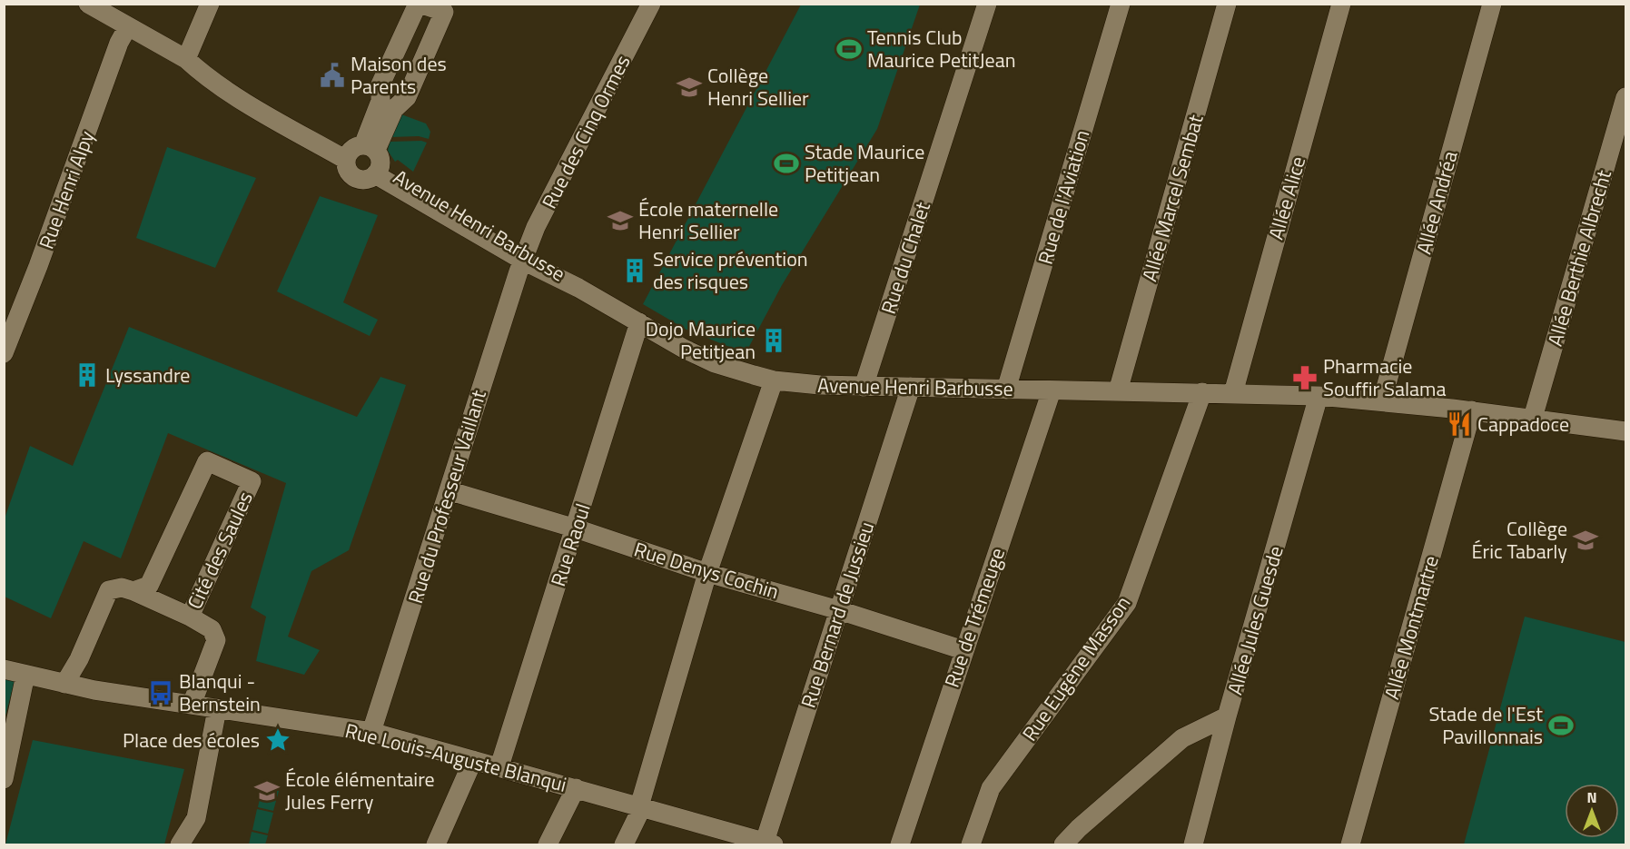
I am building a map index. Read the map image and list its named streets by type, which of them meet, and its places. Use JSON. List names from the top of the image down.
{
  "streets": {
    "street": [
      "Rue des Cinq Ormes",
      "Rue Henri Alpy",
      "Rue de l'Aviation",
      "Allée Marcel Sembat",
      "Allée Alice",
      "Allée Andréa",
      "Avenue Henri Barbusse",
      "Rue du Chalet",
      "Allée Berthie Albrecht",
      "Rue du Professeur Vaillant",
      "Rue Raoul",
      "Cité des Saules",
      "Rue Denys Cochin",
      "Rue Bernard de Jussieu",
      "Rue de Trémeuge",
      "Allée Jules Guesde",
      "Allée Montmartre",
      "Rue Eugène Masson",
      "Rue Louis-Auguste Blanqui"
    ]
  },
  "crossings": [
    ["Rue des Cinq Ormes", "Avenue Henri Barbusse"],
    ["Rue des Cinq Ormes", "Rue du Professeur Vaillant"],
    ["Rue Henri Alpy", "Avenue Henri Barbusse"],
    ["Rue de l'Aviation", "Avenue Henri Barbusse"],
    ["Allée Marcel Sembat", "Avenue Henri Barbusse"],
    ["Allée Alice", "Avenue Henri Barbusse"],
    ["Allée Andréa", "Avenue Henri Barbusse"],
    ["Avenue Henri Barbusse", "Rue du Chalet"],
    ["Avenue Henri Barbusse", "Allée Berthie Albrecht"],
    ["Avenue Henri Barbusse", "Rue du Professeur Vaillant"],
    ["Avenue Henri Barbusse", "Rue Raoul"],
    ["Avenue Henri Barbusse", "Rue Bernard de Jussieu"],
    ["Avenue Henri Barbusse", "Rue de Trémeuge"],
    ["Avenue Henri Barbusse", "Allée Jules Guesde"],
    ["Avenue Henri Barbusse", "Allée Montmartre"],
    ["Avenue Henri Barbusse", "Rue Eugène Masson"],
    ["Rue du Professeur Vaillant", "Rue Denys Cochin"],
    ["Rue du Professeur Vaillant", "Rue Louis-Auguste Blanqui"],
    ["Rue Raoul", "Rue Denys Cochin"],
    ["Rue Raoul", "Rue Louis-Auguste Blanqui"],
    ["Cité des Saules", "Rue Louis-Auguste Blanqui"],
    ["Rue Denys Cochin", "Rue Bernard de Jussieu"],
    ["Rue Denys Cochin", "Rue de Trémeuge"],
    ["Rue Bernard de Jussieu", "Rue Louis-Auguste Blanqui"]
  ],
  "places": {
    "sports": ["Tennis Club Maurice PetitJean", "Stade Maurice Petitjean", "Stade de l'Est Pavillonnais"],
    "public building": ["Maison des Parents"],
    "school or university": [
      "Collège Henri Sellier",
      "École maternelle Henri Sellier",
      "Collège Éric Tabarly",
      "École élémentaire Jules Ferry"
    ],
    "building": ["Service prévention des risques", "Dojo Maurice Petitjean", "Lyssandre"],
    "pharmacy": ["Pharmacie Souffir Salama"],
    "restaurant": ["Cappadoce"],
    "bus stop": ["Blanqui - Bernstein"],
    "place": ["Place des écoles"]
  },
  "north": "top"
}
